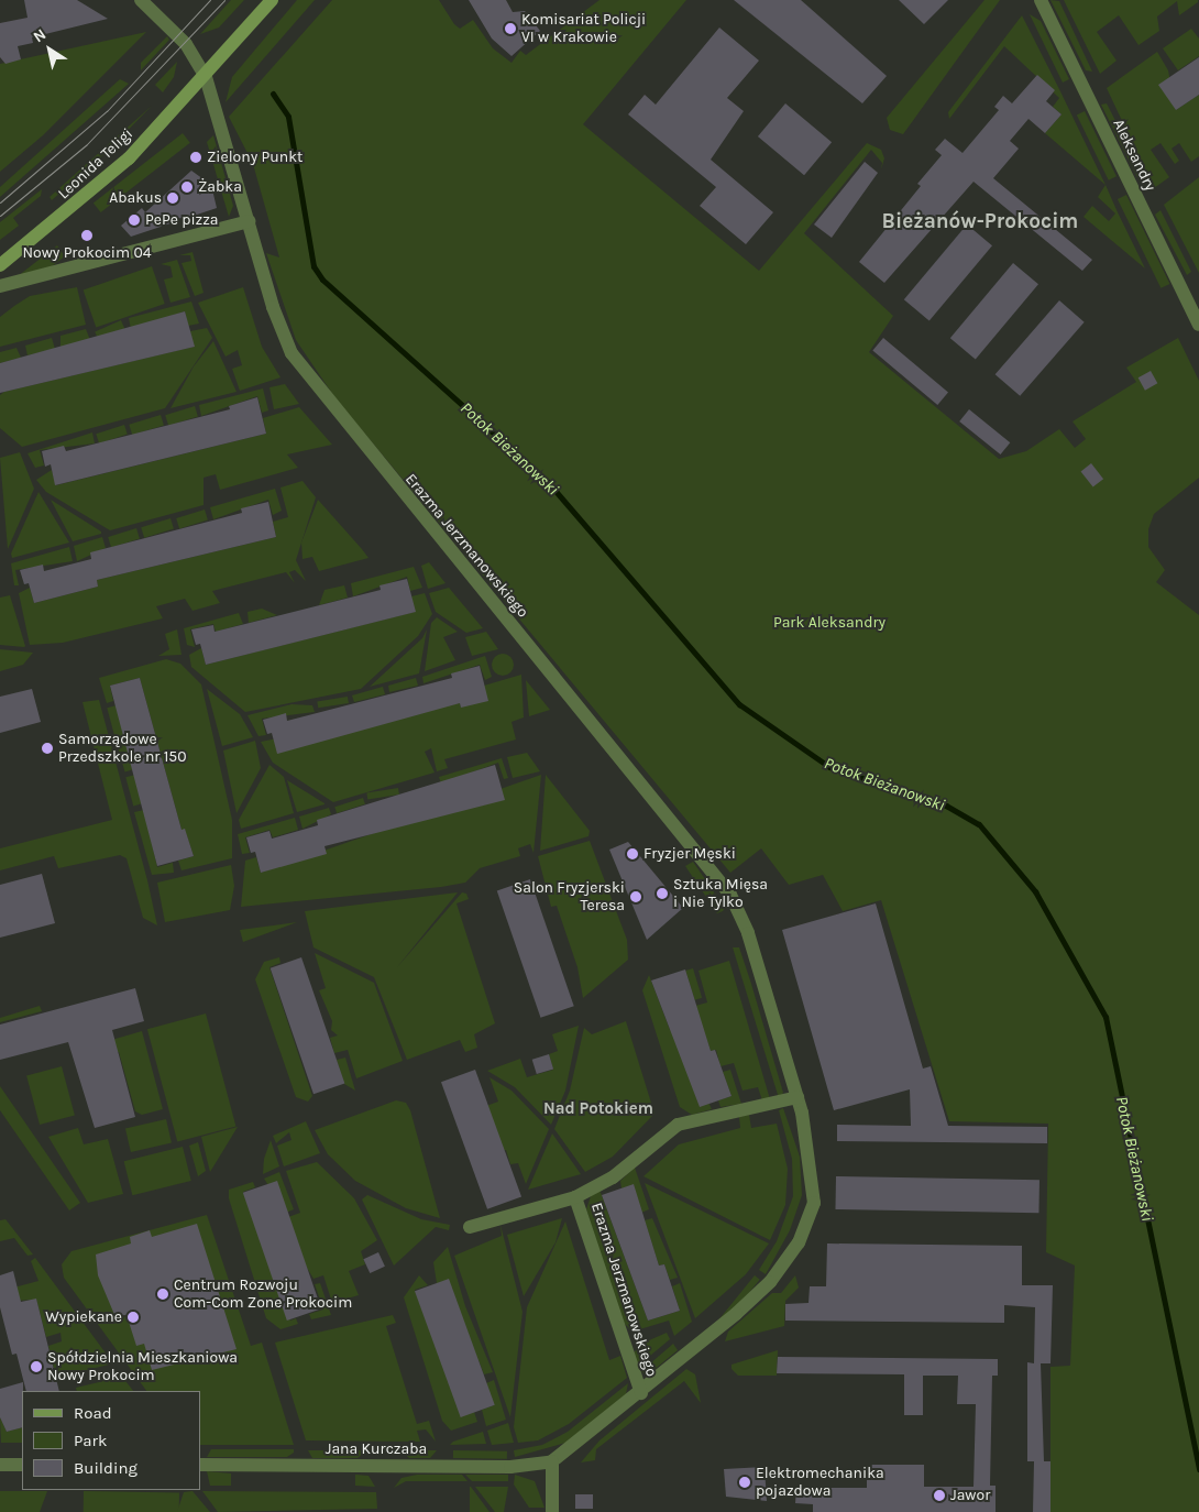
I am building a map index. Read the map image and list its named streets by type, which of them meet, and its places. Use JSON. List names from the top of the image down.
{
  "streets": {
    "street": [
      "Aleksandry",
      "Leonida Teligi",
      "Erazma Jerzmanowskiego",
      "Jana Kurczaba"
    ]
  },
  "crossings": [
    ["Leonida Teligi", "Erazma Jerzmanowskiego"],
    ["Erazma Jerzmanowskiego", "Jana Kurczaba"]
  ],
  "districts": ["Bieżanów-Prokocim", "Nad Potokiem"],
  "water": ["Potok Bieżanowski"],
  "parks": ["Park Aleksandry"],
  "places": [
    "Komisariat Policji VI w Krakowie",
    "Zielony Punkt",
    "Żabka",
    "Abakus",
    "PePe pizza",
    "Nowy Prokocim 04",
    "Samorządowe Przedszkole nr 150",
    "Fryzjer Męski",
    "Sztuka Mięsa i Nie Tylko",
    "Salon Fryzjerski Teresa",
    "Centrum Rozwoju Com-Com Zone Prokocim",
    "Wypiekane",
    "Spółdzielnia Mieszkaniowa Nowy Prokocim",
    "Elektromechanika pojazdowa",
    "Jawor"
  ],
  "legend": ["Road", "Park", "Building"],
  "north": "top left"
}
